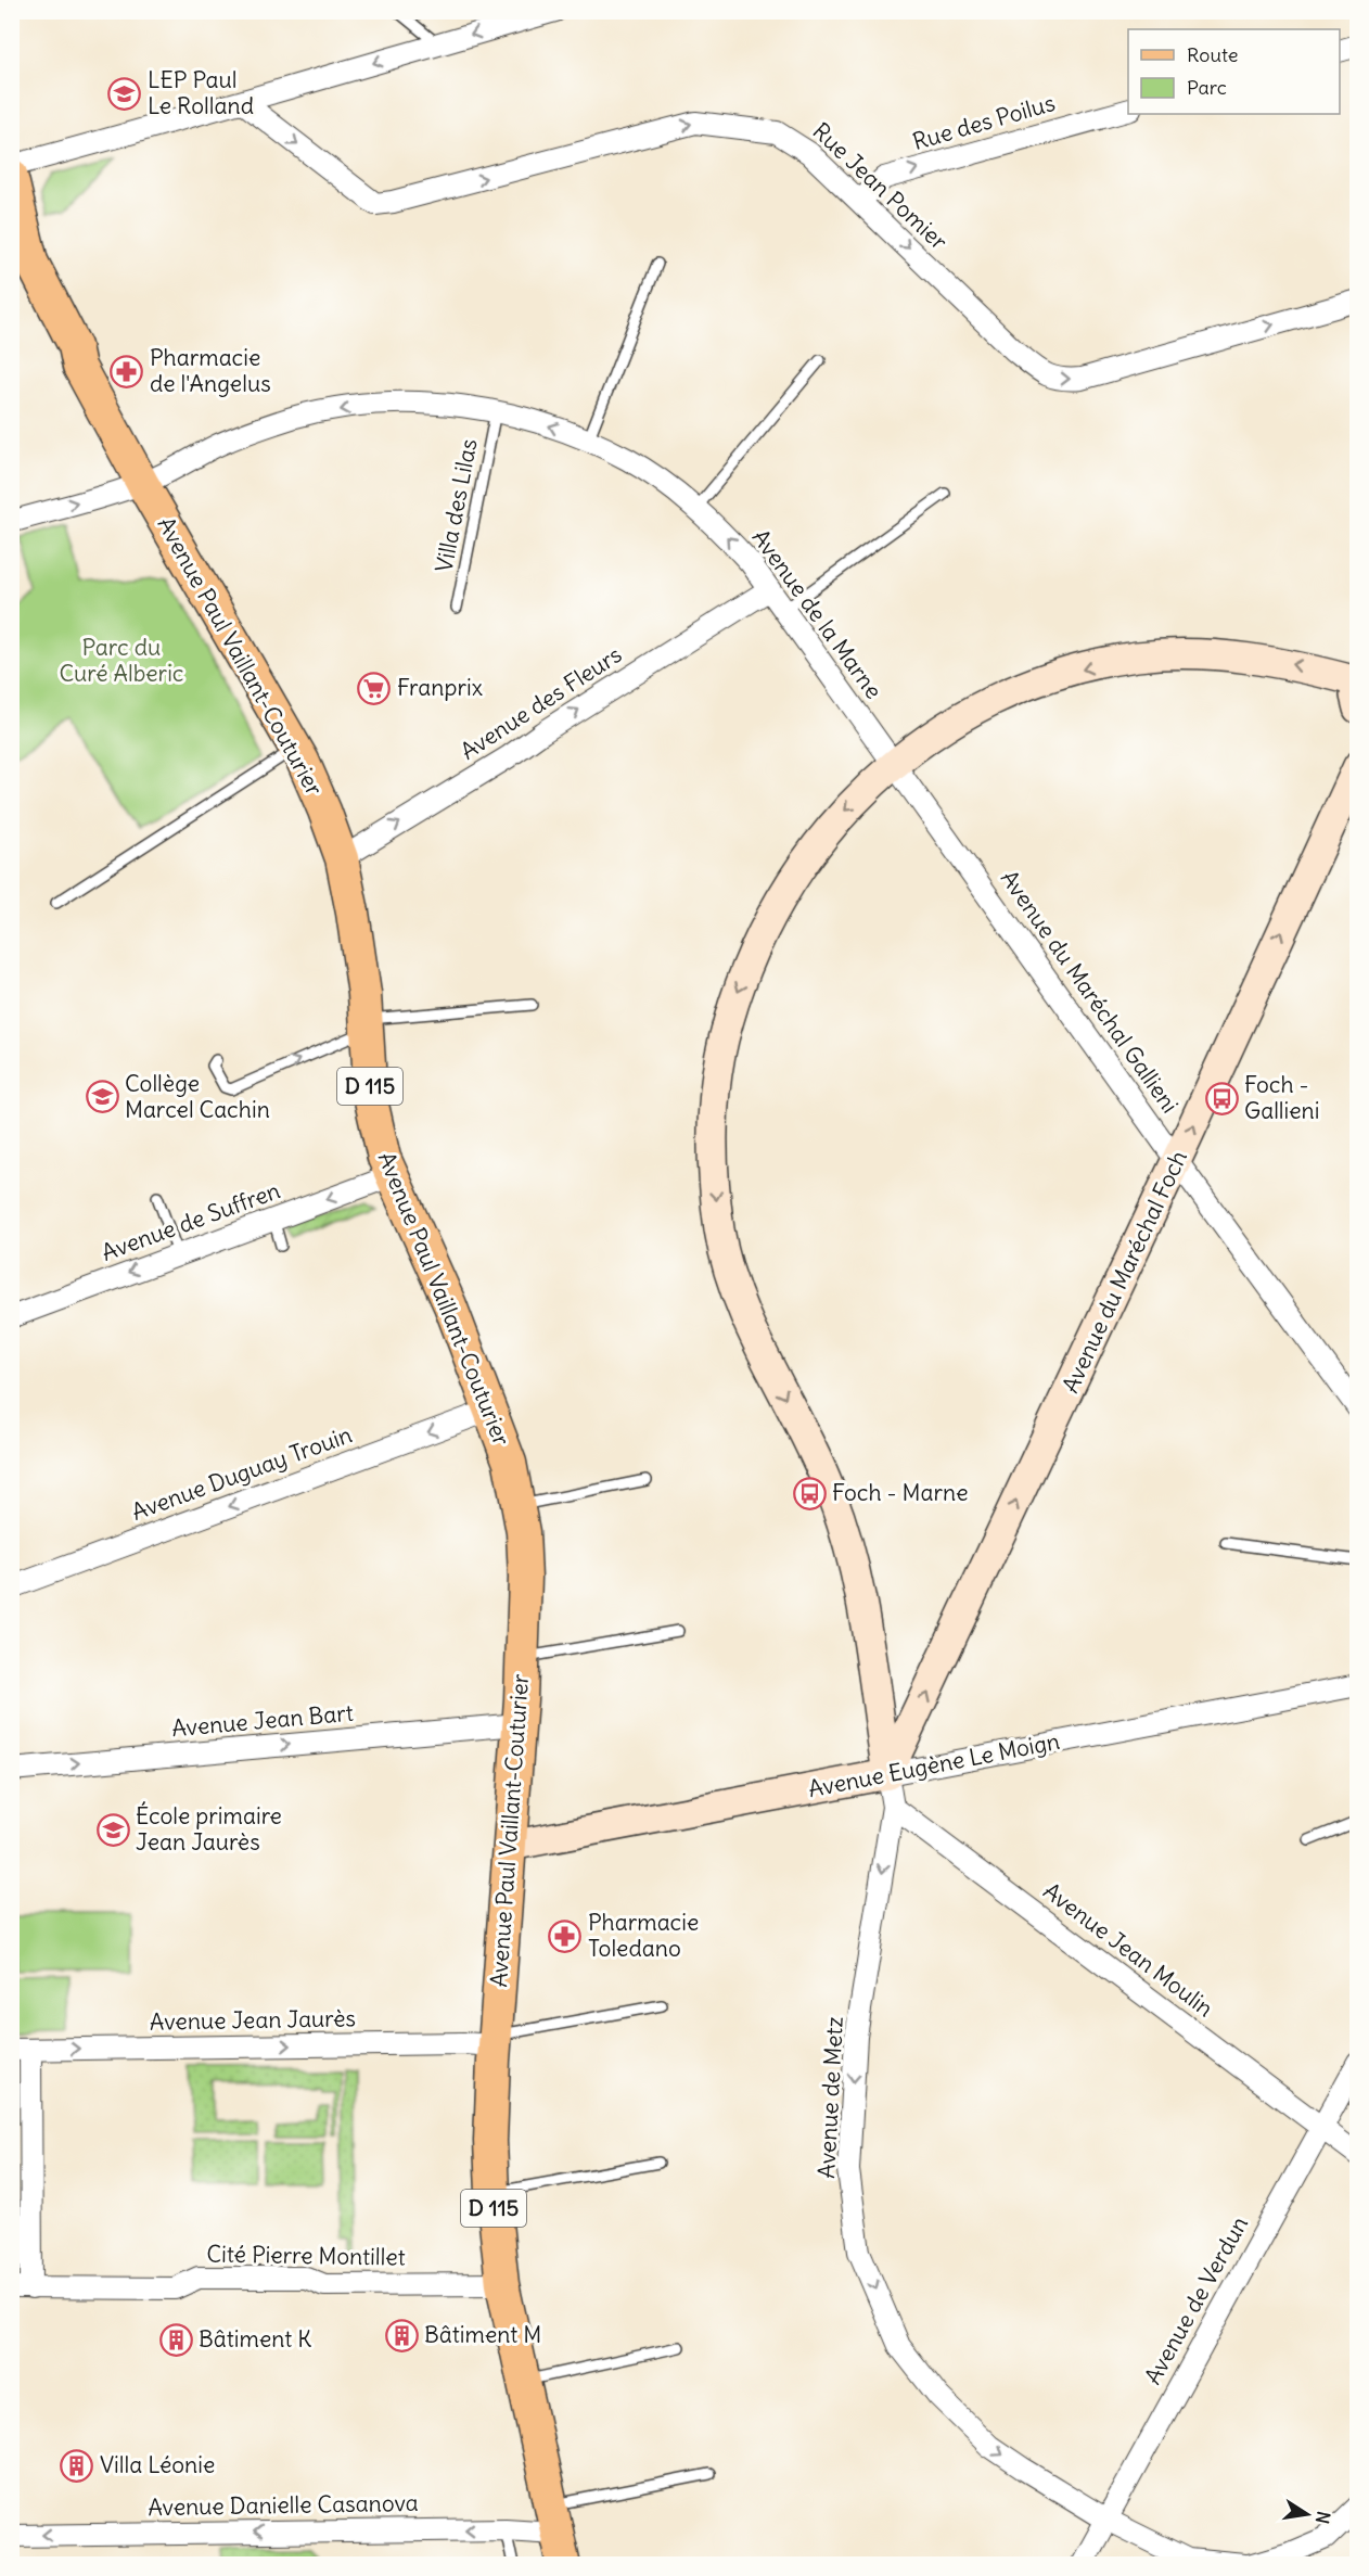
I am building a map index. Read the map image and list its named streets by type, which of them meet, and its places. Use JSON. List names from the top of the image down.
{
  "streets": {
    "main road": ["Avenue Paul Vaillant-Couturier", "D 115"],
    "street": [
      "Rue des Poilus",
      "Rue Jean Pomier",
      "Avenue de la Marne",
      "Avenue des Fleurs",
      "Avenue du Maréchal Gallieni",
      "Avenue de Suffren",
      "Avenue du Maréchal Foch",
      "Avenue Duguay Trouin",
      "Avenue Jean Bart",
      "Avenue Eugène Le Moign",
      "Avenue Jean Moulin",
      "Avenue Jean Jaurès",
      "Avenue de Metz",
      "Cité Pierre Montillet",
      "Avenue de Verdun",
      "Avenue Danielle Casanova"
    ],
    "lane": ["Villa des Lilas"]
  },
  "crossings": [
    ["Rue des Poilus", "Rue Jean Pomier"],
    ["Villa des Lilas", "Avenue de la Marne"],
    ["Avenue de la Marne", "Avenue Paul Vaillant-Couturier"],
    ["Avenue de la Marne", "Avenue des Fleurs"],
    ["Avenue de la Marne", "Avenue du Maréchal Gallieni"],
    ["Avenue Paul Vaillant-Couturier", "Avenue des Fleurs"],
    ["Avenue Paul Vaillant-Couturier", "D 115"],
    ["Avenue Paul Vaillant-Couturier", "Avenue de Suffren"],
    ["Avenue Paul Vaillant-Couturier", "Avenue Duguay Trouin"],
    ["Avenue Paul Vaillant-Couturier", "Avenue Jean Bart"],
    ["Avenue Paul Vaillant-Couturier", "Avenue Eugène Le Moign"],
    ["Avenue Paul Vaillant-Couturier", "Avenue Jean Jaurès"],
    ["Avenue Paul Vaillant-Couturier", "Cité Pierre Montillet"],
    ["Avenue Paul Vaillant-Couturier", "Avenue Danielle Casanova"],
    ["Avenue du Maréchal Gallieni", "Avenue du Maréchal Foch"],
    ["Avenue du Maréchal Foch", "Avenue Eugène Le Moign"],
    ["Avenue Jean Moulin", "Avenue de Metz"],
    ["Avenue Jean Moulin", "Avenue de Verdun"],
    ["Avenue Jean Jaurès", "Cité Pierre Montillet"],
    ["Avenue de Metz", "Avenue de Verdun"]
  ],
  "one_way": [
    "Rue des Poilus",
    "Rue Jean Pomier",
    "Avenue des Fleurs",
    "Avenue de Suffren",
    "Avenue du Maréchal Foch",
    "Avenue Duguay Trouin",
    "Avenue Jean Bart",
    "Avenue Jean Jaurès",
    "Avenue de Metz",
    "Avenue Danielle Casanova"
  ],
  "parks": ["Parc du Curé Alberic"],
  "places": {
    "school or university": ["LEP Paul Le Rolland", "Collège Marcel Cachin", "École primaire Jean Jaurès"],
    "pharmacy": ["Pharmacie de l'Angelus", "Pharmacie Toledano"],
    "supermarket": ["Franprix"],
    "bus stop": ["Foch - Gallieni", "Foch - Marne"],
    "building": ["Bâtiment M", "Bâtiment K", "Villa Léonie"]
  },
  "legend": ["Route", "Parc"],
  "north": "right"
}
